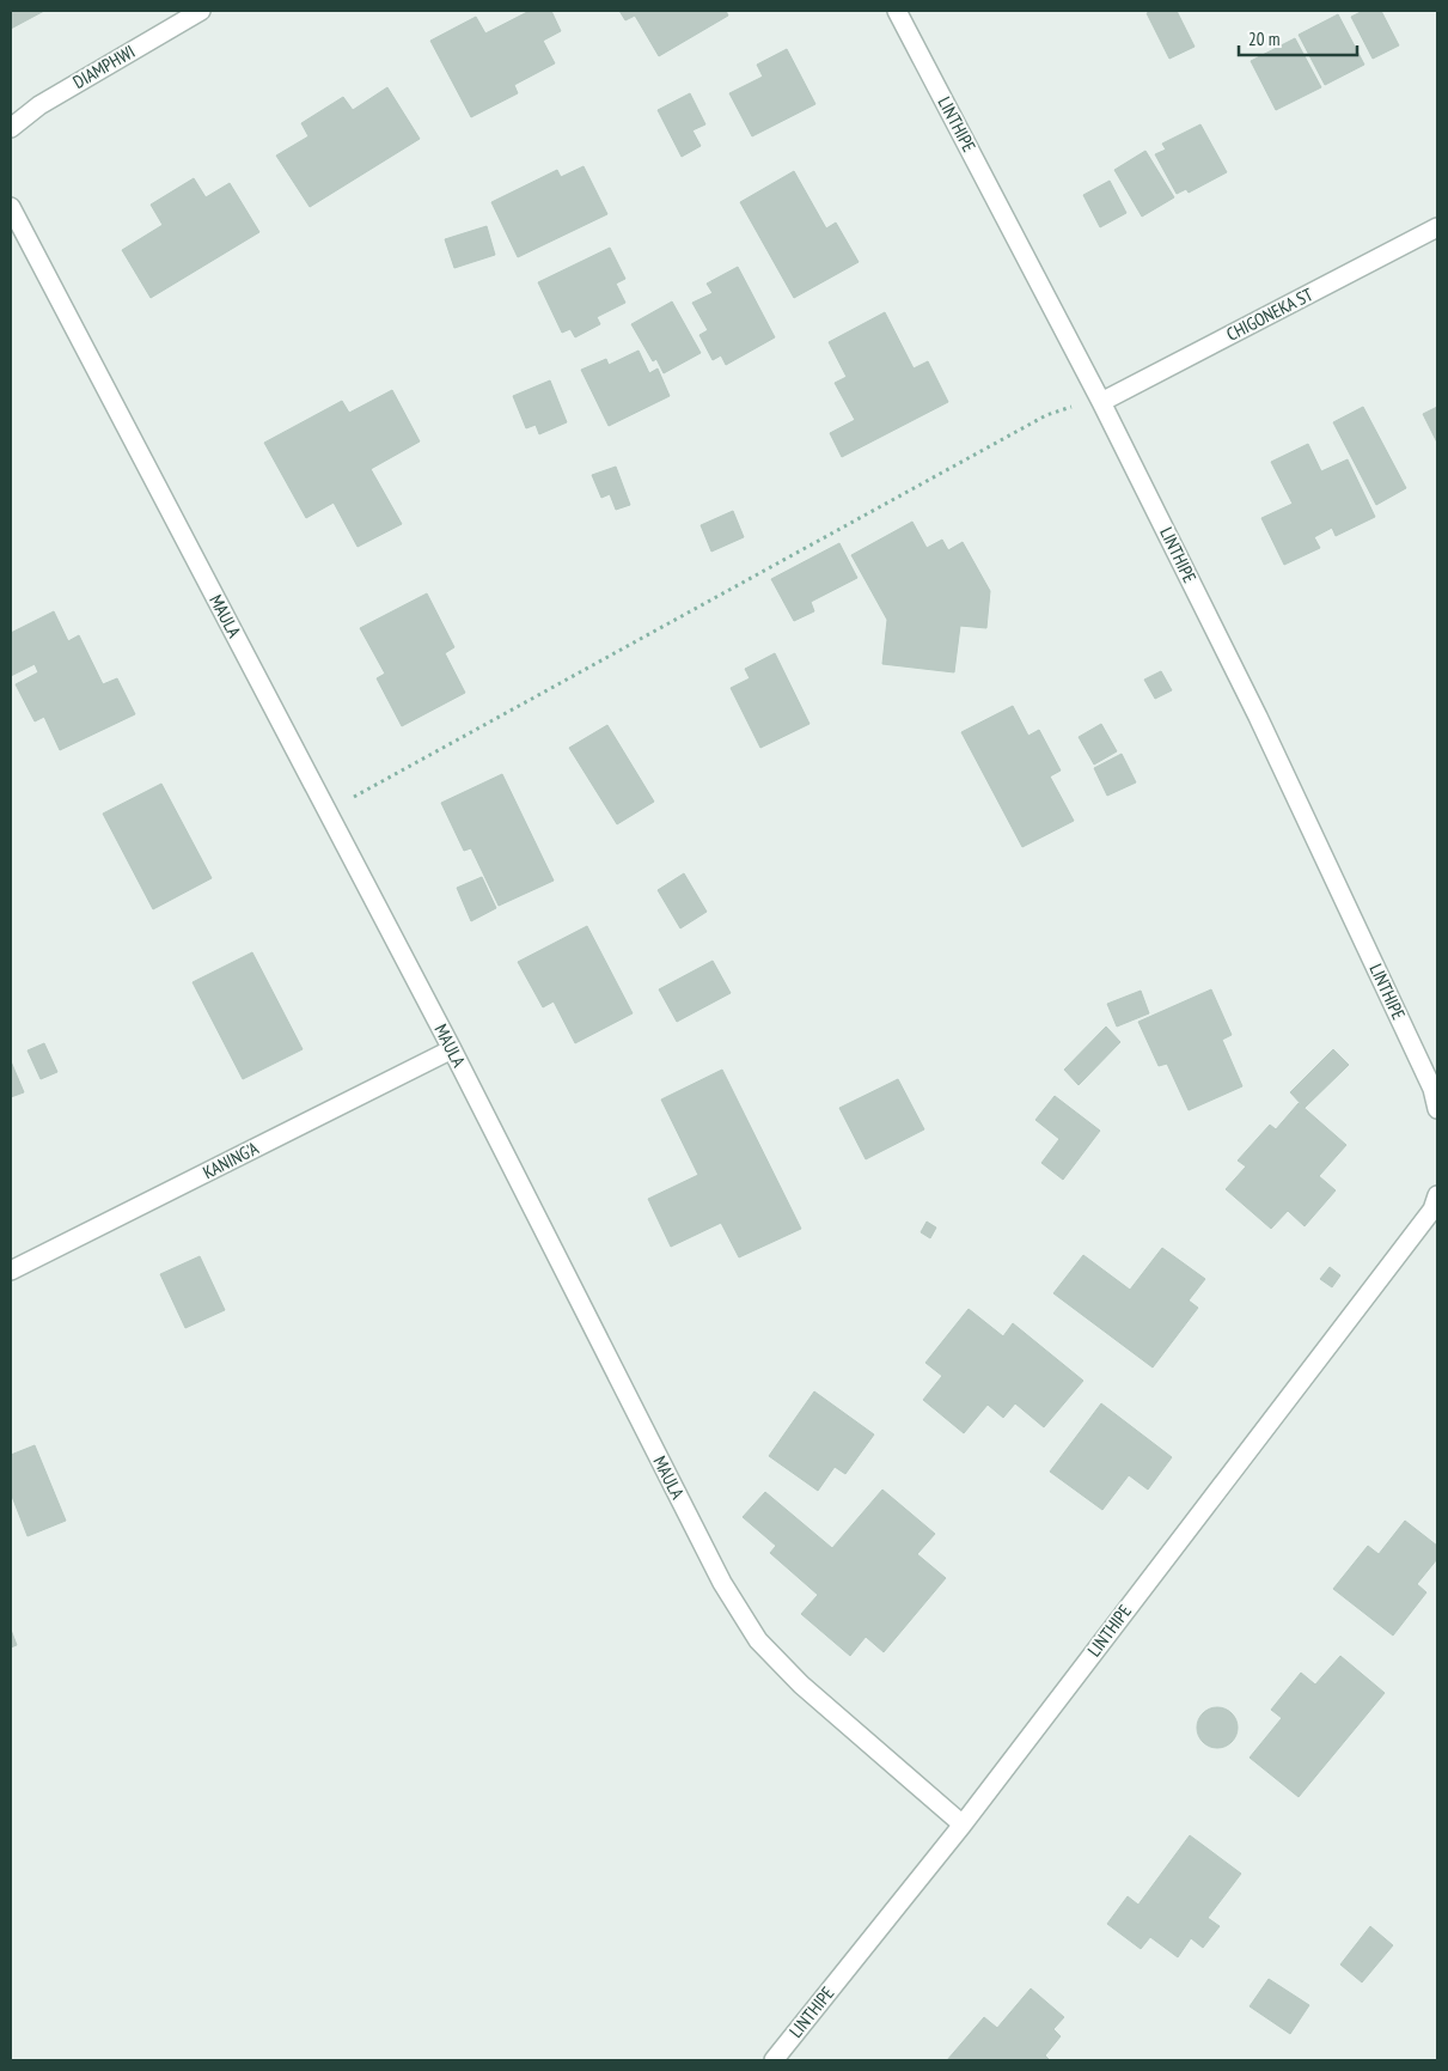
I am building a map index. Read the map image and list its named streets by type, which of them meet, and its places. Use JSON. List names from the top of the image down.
{
  "streets": {
    "street": [
      "DIAMPHWI",
      "LINTHIPE",
      "CHIGONEKA ST",
      "MAULA",
      "KANING'A"
    ]
  },
  "crossings": [
    ["LINTHIPE", "CHIGONEKA ST"],
    ["LINTHIPE", "MAULA"],
    ["MAULA", "KANING'A"]
  ],
  "scale_bar": "20 m"
}
